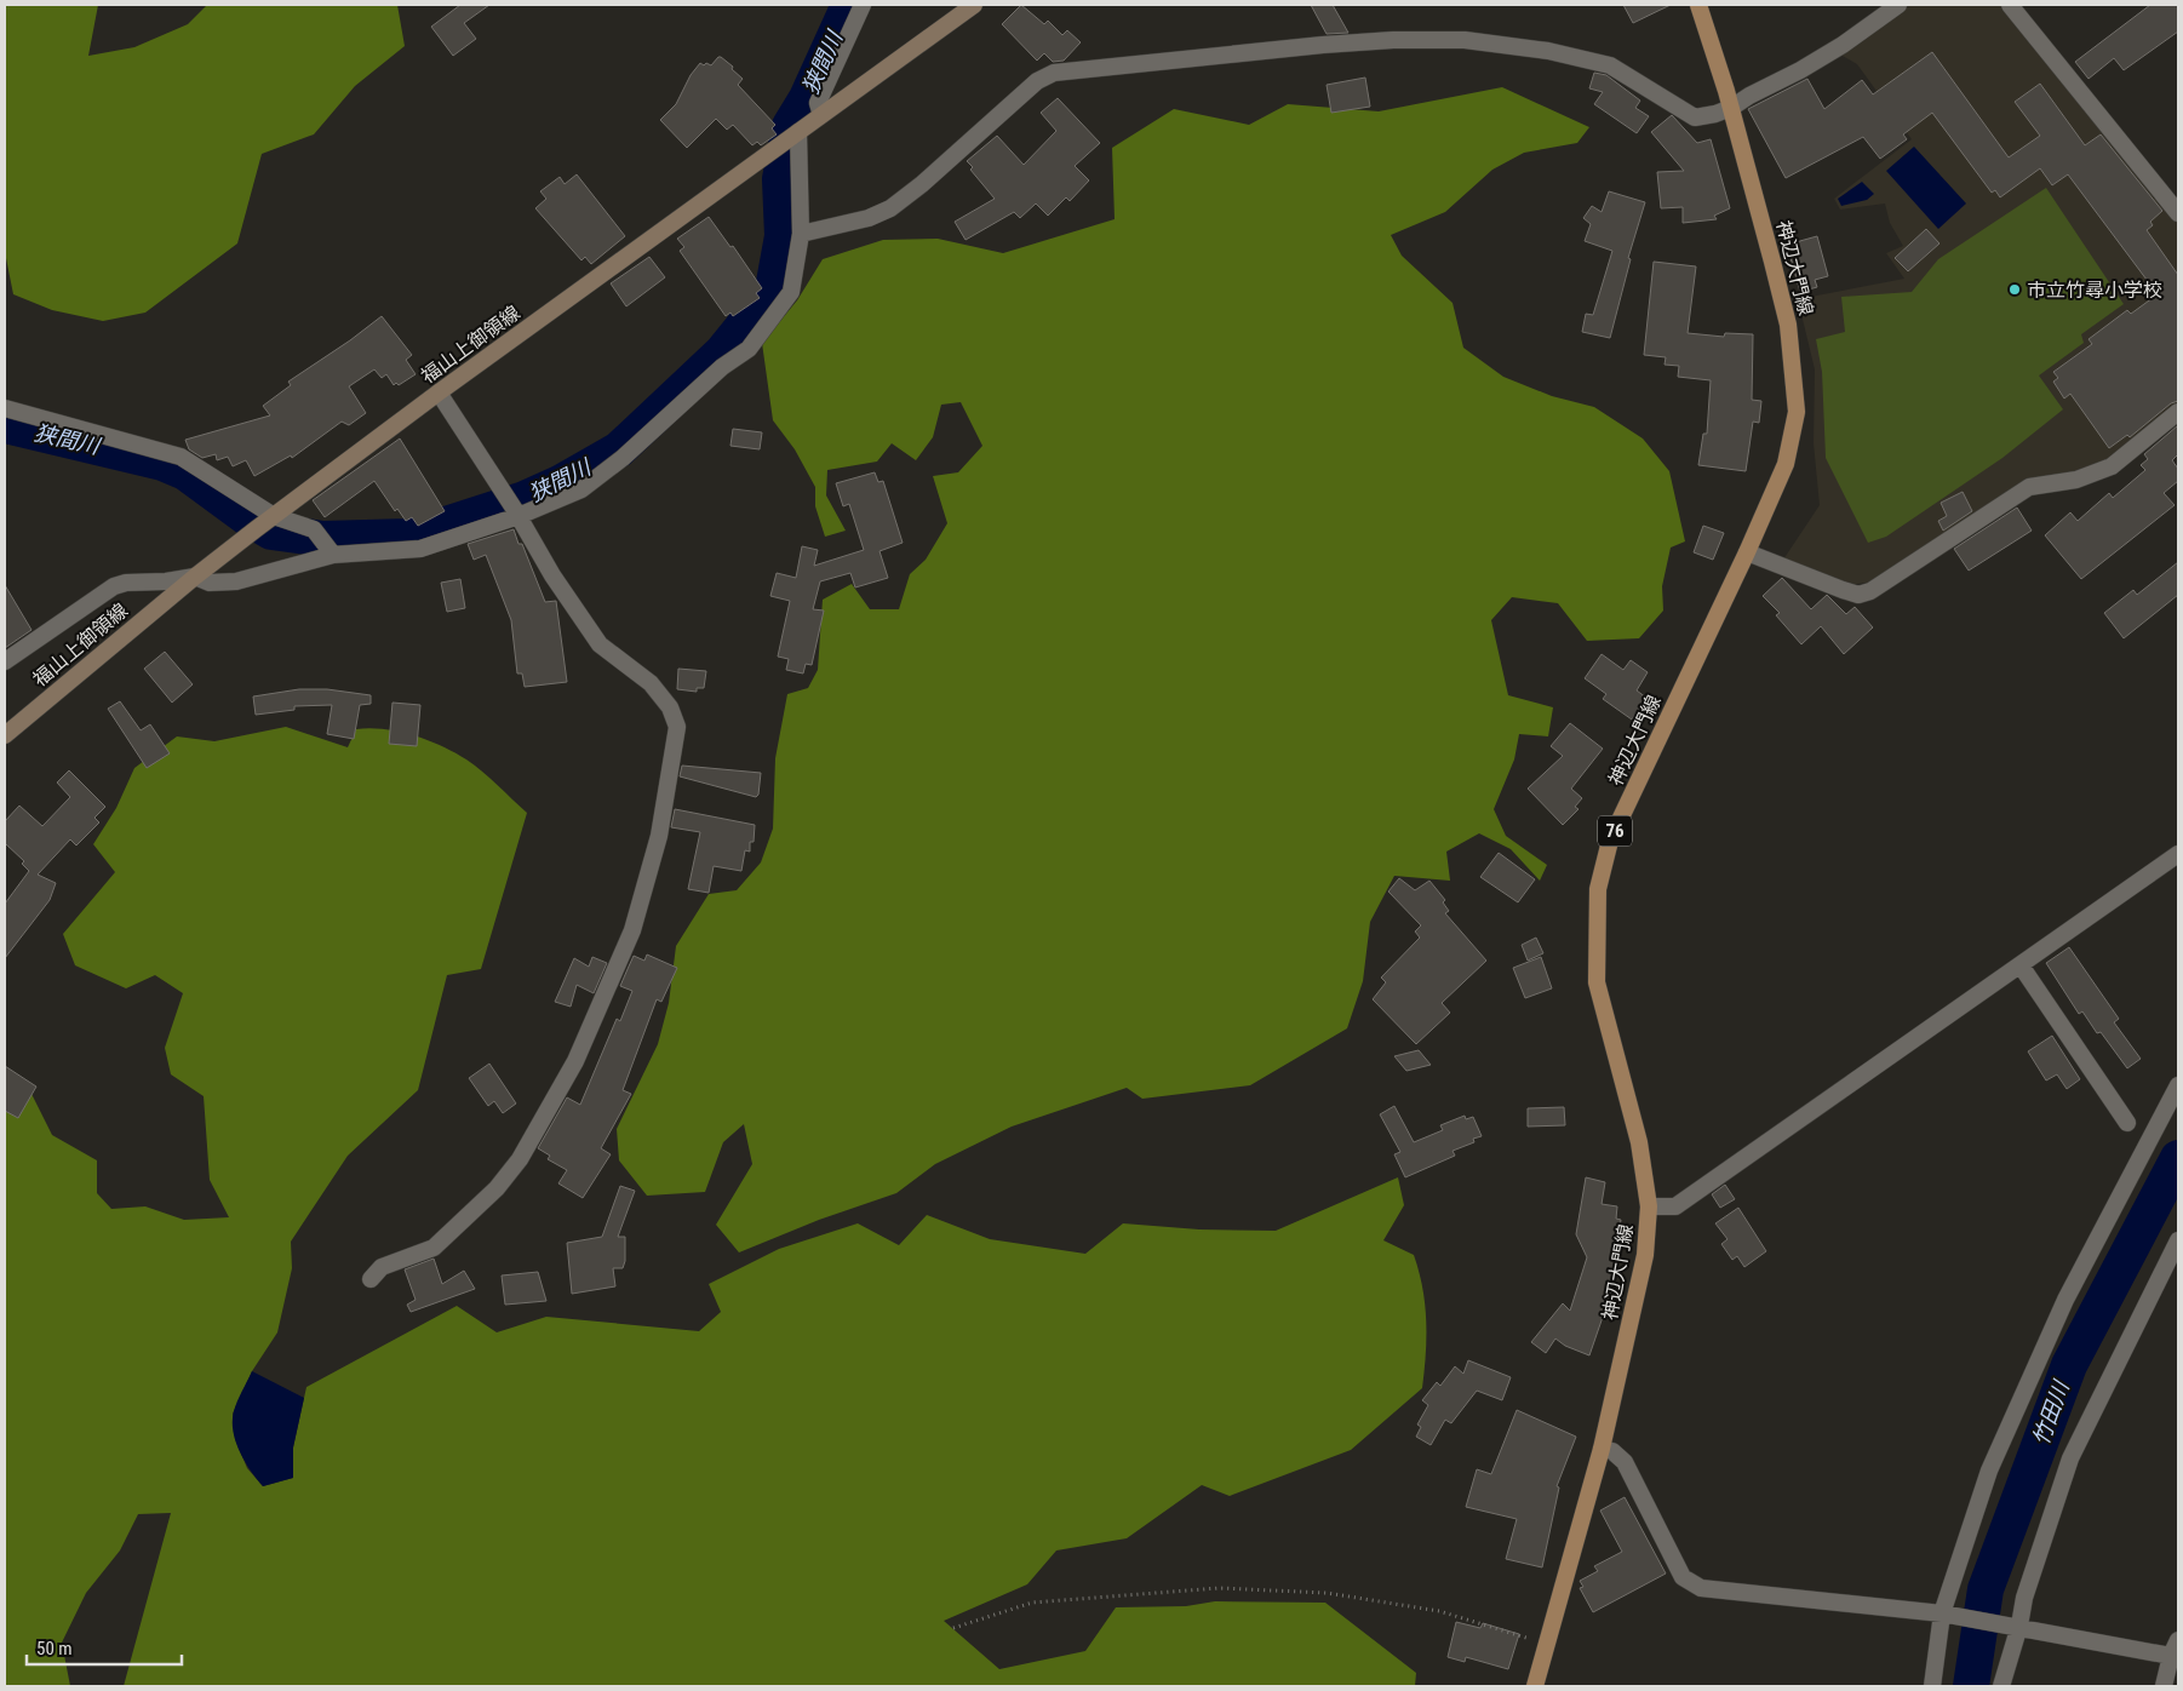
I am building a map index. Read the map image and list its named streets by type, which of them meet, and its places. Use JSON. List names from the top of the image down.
{
  "streets": {
    "main road": ["神辺大門線", "福山上御領線", "76"]
  },
  "water": ["狭間川", "竹田川"],
  "places": ["市立竹尋小学校"],
  "scale_bar": "50 m"
}
